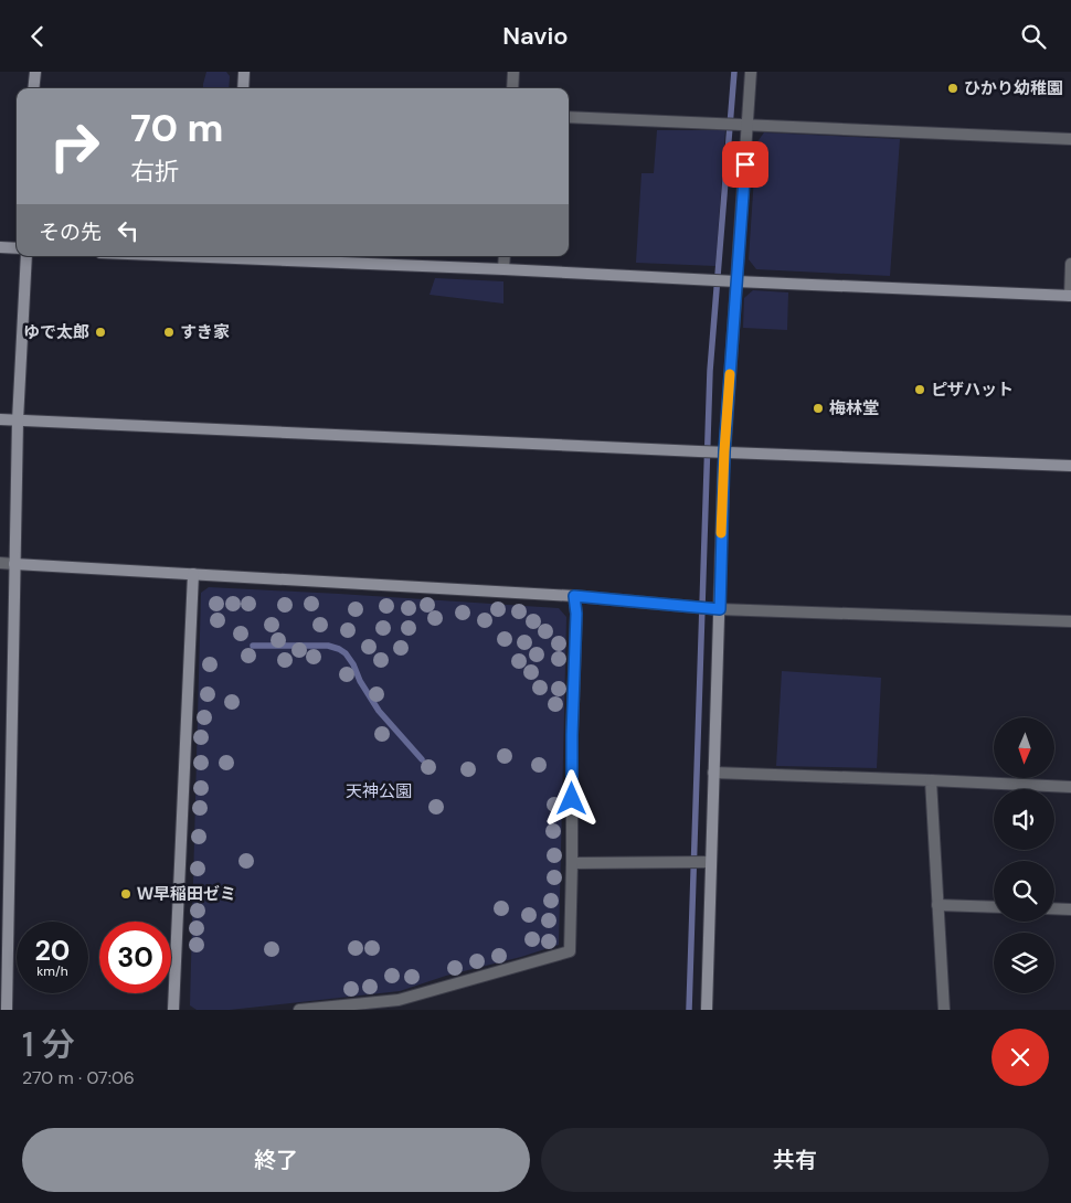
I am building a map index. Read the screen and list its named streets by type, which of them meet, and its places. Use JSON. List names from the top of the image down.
{
  "parks": ["天神公園"],
  "places": [
    "ひかり幼稚園",
    "ゆで太郎",
    "すき家",
    "ピザハット",
    "梅林堂",
    "Ｗ早稲田ゼミ"
  ],
  "north": "bottom",
  "page": {
    "header": "Navio",
    "turn": ["70 m", "右折"],
    "then": "その先",
    "speed": "20 km/h",
    "limit": "30",
    "heading": ["1 分", "270 m · 07:06"],
    "buttons": ["終了", "共有"]
  }
}
